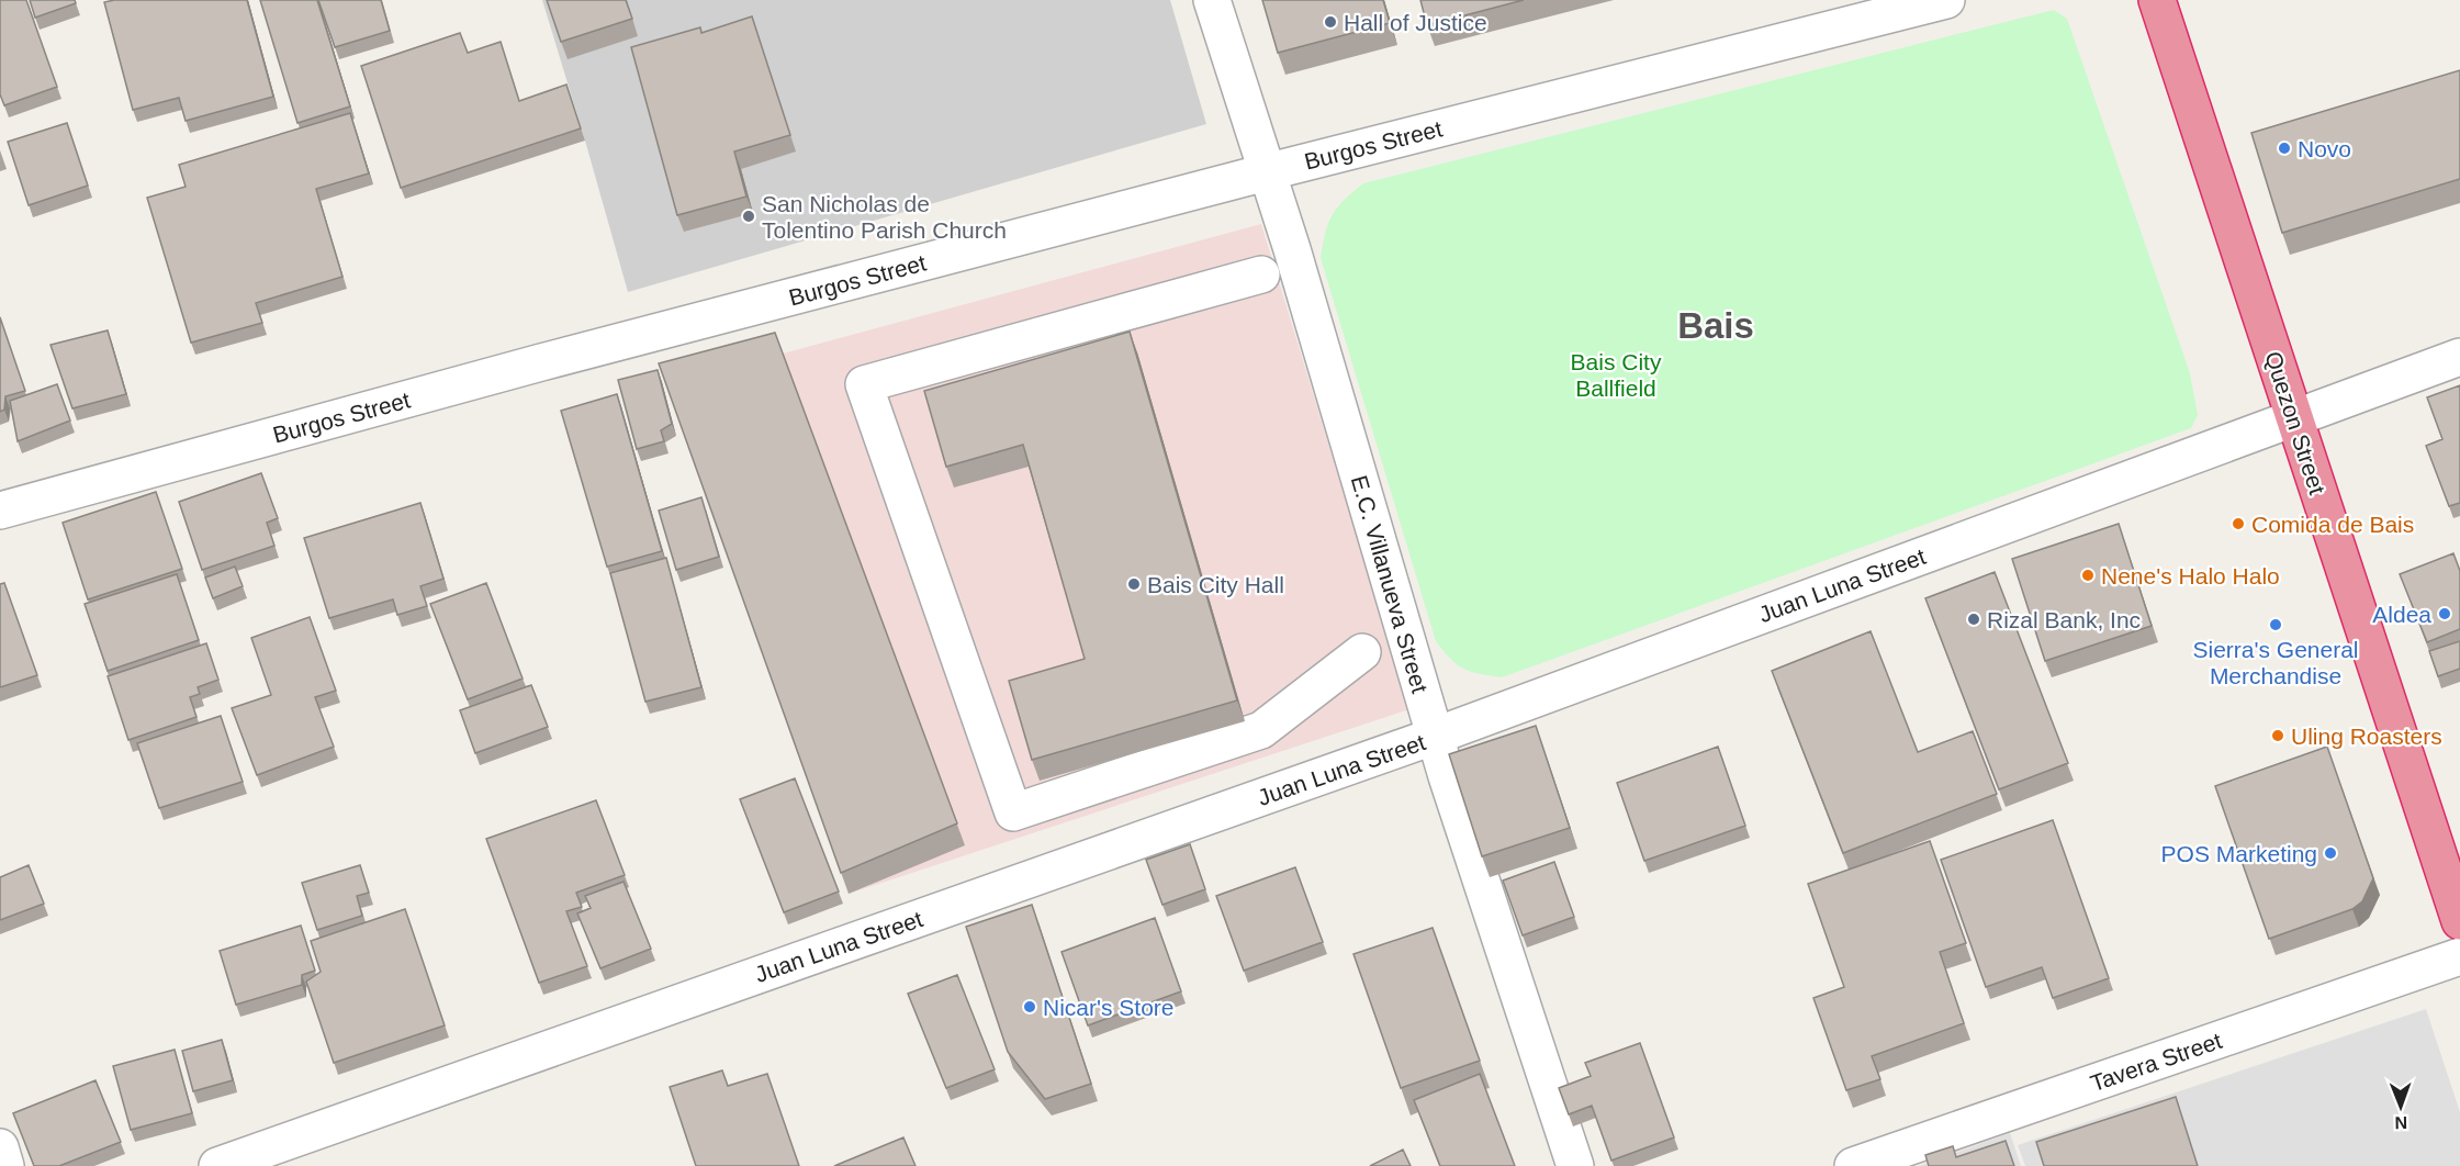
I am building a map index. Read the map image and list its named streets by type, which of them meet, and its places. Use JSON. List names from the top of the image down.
{
  "streets": {
    "highway": ["Quezon Street"],
    "street": [
      "Burgos Street",
      "E.C. Villanueva Street",
      "Juan Luna Street",
      "Tavera Street"
    ]
  },
  "crossings": [
    ["Burgos Street", "E.C. Villanueva Street"],
    ["Quezon Street", "Juan Luna Street"],
    ["E.C. Villanueva Street", "Juan Luna Street"]
  ],
  "districts": ["Bais"],
  "parks": ["Bais City Ballfield"],
  "places": [
    "Hall of Justice",
    "Novo",
    "San Nicholas de Tolentino Parish Church",
    "Comida de Bais",
    "Nene's Halo Halo",
    "Bais City Hall",
    "Aldea",
    "Rizal Bank, Inc",
    "Sierra's General Merchandise",
    "Uling Roasters",
    "POS Marketing",
    "Nicar's Store"
  ],
  "north": "bottom"
}
